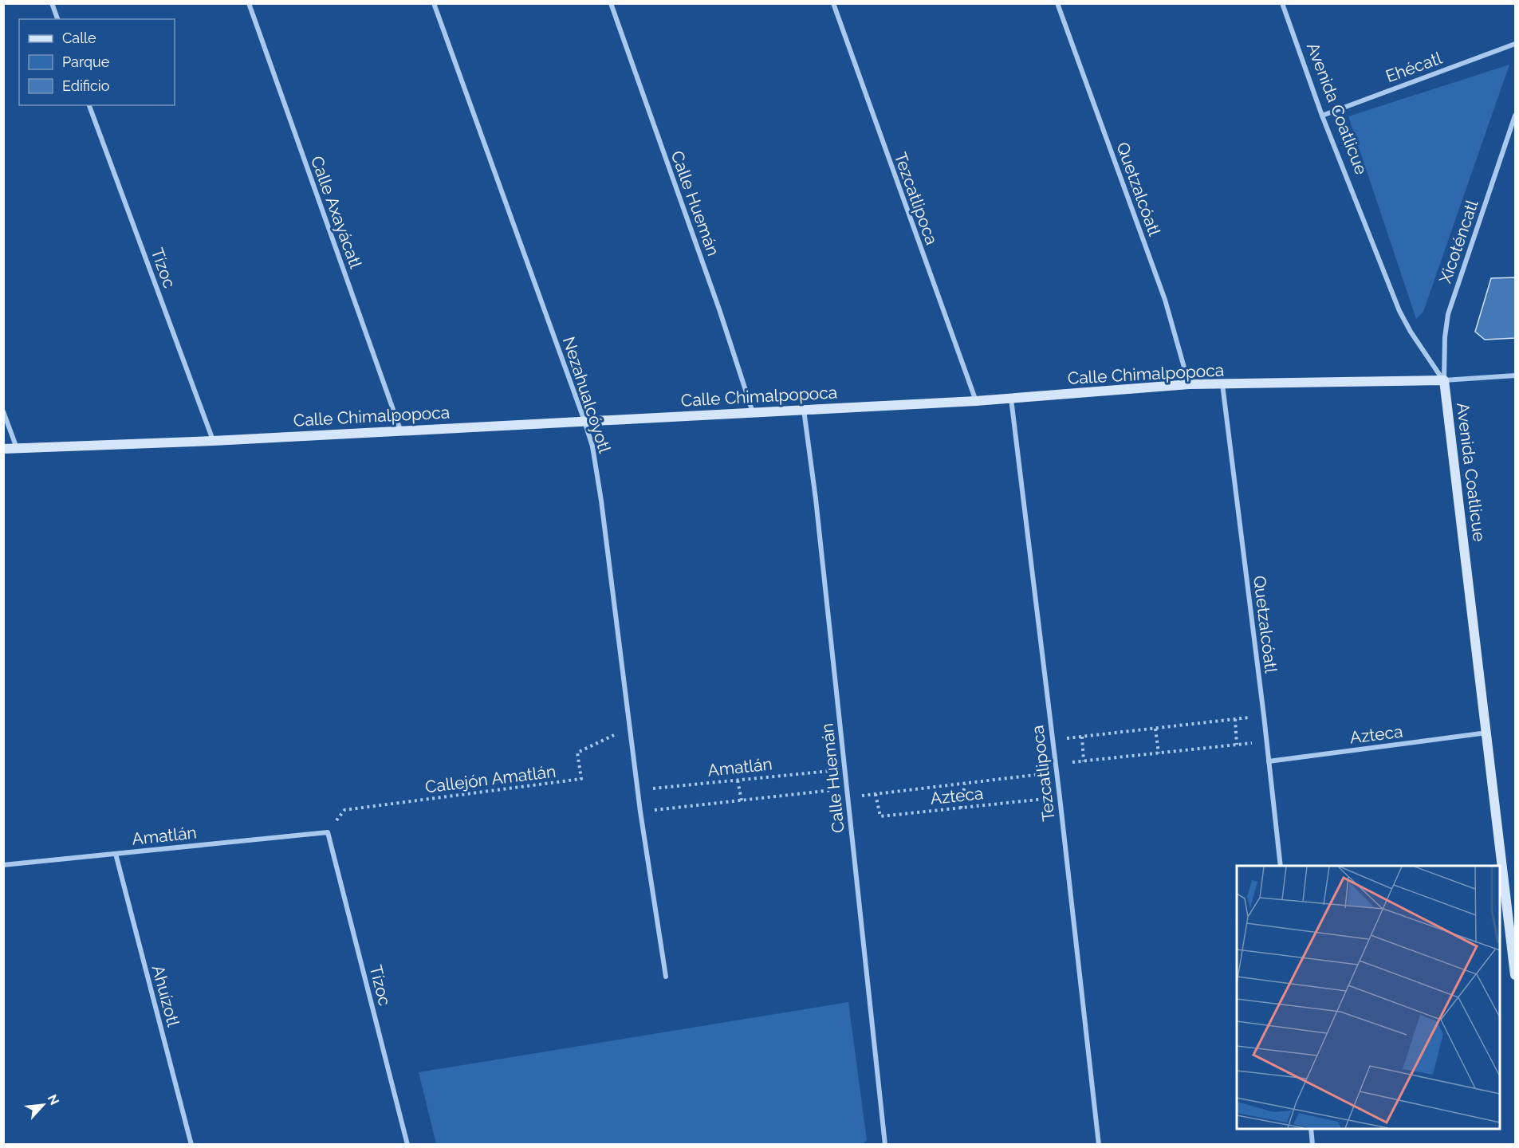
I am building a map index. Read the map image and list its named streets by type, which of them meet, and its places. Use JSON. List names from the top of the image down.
{
  "streets": {
    "street": [
      "Ehécatl",
      "Avenida Coatlicue",
      "Quetzalcóatl",
      "Tezcatlipoca",
      "Calle Huemán",
      "Calle Axayácatl",
      "Xicoténcatl",
      "Tízoc",
      "Calle Chimalpopoca",
      "Nezahualcóyotl",
      "Azteca",
      "Amatlán",
      "Ahuízotl"
    ],
    "path": ["Callejón Amatlán"]
  },
  "crossings": [
    ["Ehécatl", "Avenida Coatlicue"],
    ["Avenida Coatlicue", "Xicoténcatl"],
    ["Avenida Coatlicue", "Calle Chimalpopoca"],
    ["Avenida Coatlicue", "Azteca"],
    ["Quetzalcóatl", "Calle Chimalpopoca"],
    ["Quetzalcóatl", "Azteca"],
    ["Tezcatlipoca", "Calle Chimalpopoca"],
    ["Tezcatlipoca", "Azteca"],
    ["Calle Huemán", "Calle Chimalpopoca"],
    ["Calle Huemán", "Azteca"],
    ["Calle Huemán", "Amatlán"],
    ["Calle Axayácatl", "Calle Chimalpopoca"],
    ["Xicoténcatl", "Calle Chimalpopoca"],
    ["Tízoc", "Calle Chimalpopoca"],
    ["Tízoc", "Amatlán"],
    ["Tízoc", "Callejón Amatlán"],
    ["Calle Chimalpopoca", "Nezahualcóyotl"],
    ["Nezahualcóyotl", "Amatlán"],
    ["Nezahualcóyotl", "Callejón Amatlán"],
    ["Amatlán", "Callejón Amatlán"],
    ["Amatlán", "Ahuízotl"]
  ],
  "legend": ["Calle", "Parque", "Edificio"],
  "north": "top right"
}
